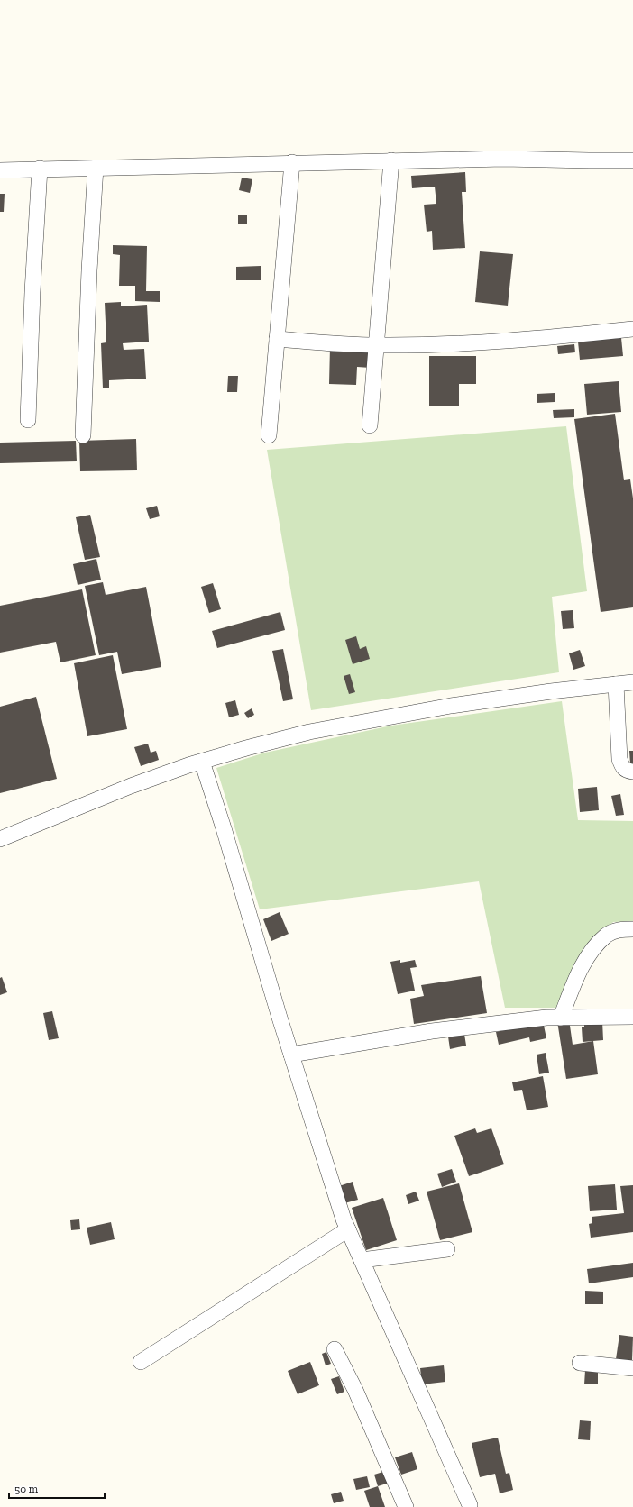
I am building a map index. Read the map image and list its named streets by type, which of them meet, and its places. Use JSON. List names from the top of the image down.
{
  "scale_bar": "50 m"
}
